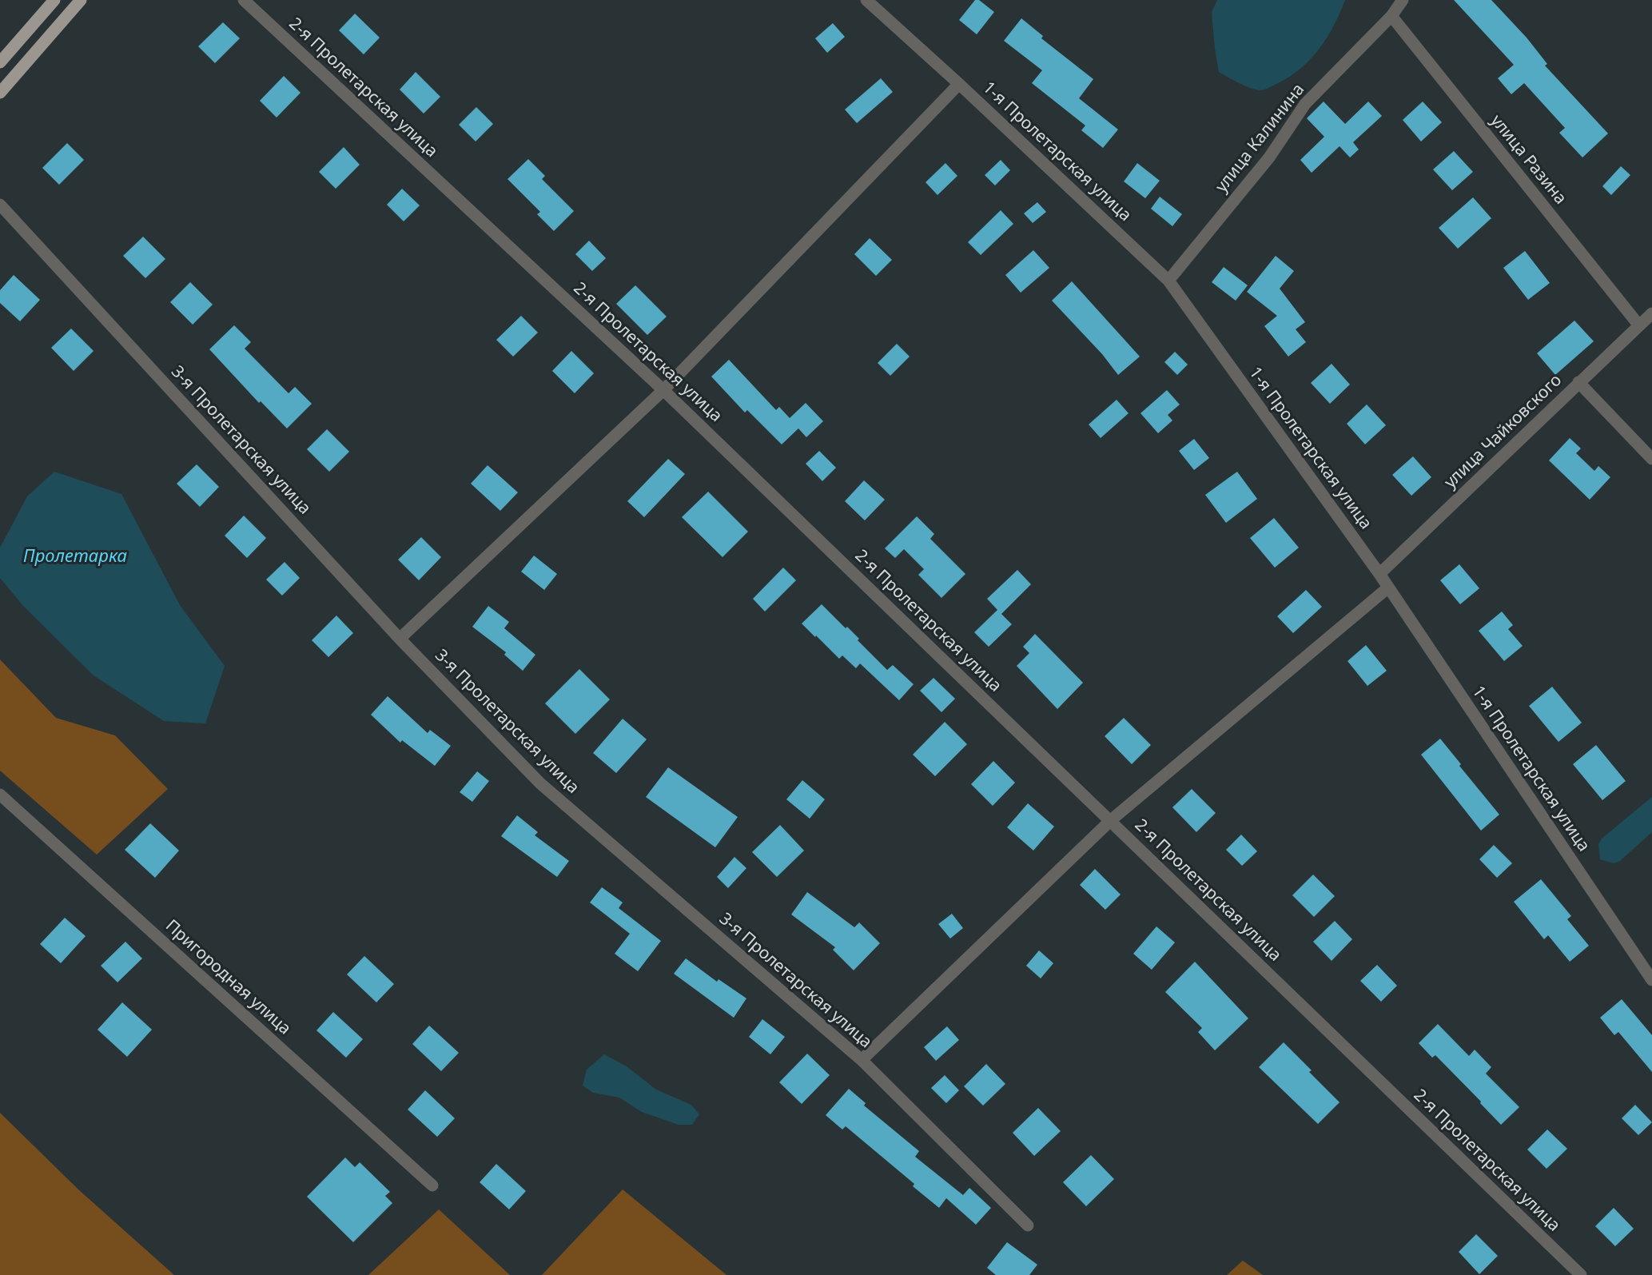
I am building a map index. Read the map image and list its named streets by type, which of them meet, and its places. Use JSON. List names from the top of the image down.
{
  "streets": {
    "street": [
      "2-я Пролетарская улица",
      "улица Калинина",
      "1-я Пролетарская улица",
      "улица Разина",
      "улица Чайковского",
      "3-я Пролетарская улица",
      "Пригородная улица"
    ]
  },
  "crossings": [
    ["улица Калинина", "1-я Пролетарская улица"],
    ["улица Калинина", "улица Разина"],
    ["1-я Пролетарская улица", "улица Чайковского"],
    ["улица Разина", "улица Чайковского"]
  ],
  "water": ["Пролетарка"]
}
